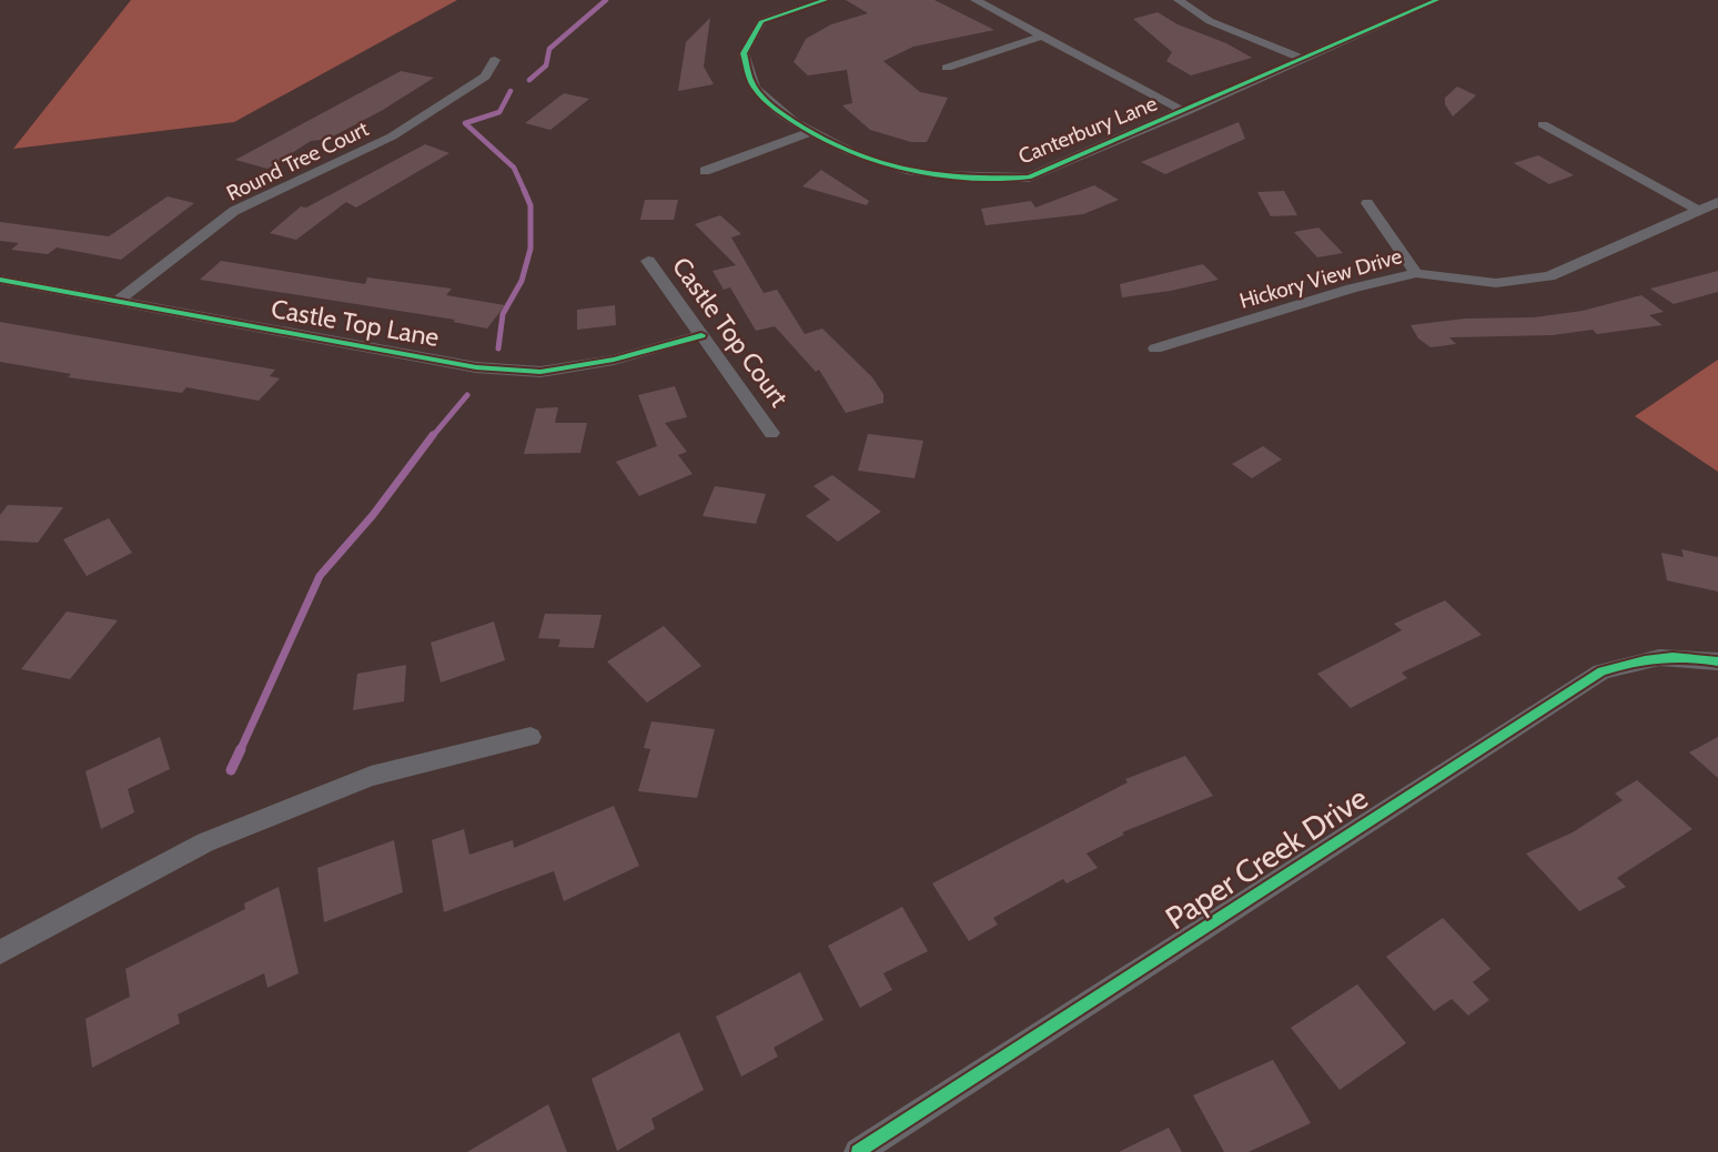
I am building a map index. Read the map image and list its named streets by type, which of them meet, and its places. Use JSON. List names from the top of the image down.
{
  "streets": {
    "street": [
      "Canterbury Lane",
      "Round Tree Court",
      "Hickory View Drive",
      "Castle Top Lane",
      "Castle Top Court",
      "Paper Creek Drive"
    ]
  },
  "crossings": [
    ["Round Tree Court", "Castle Top Lane"],
    ["Castle Top Lane", "Castle Top Court"]
  ]
}
